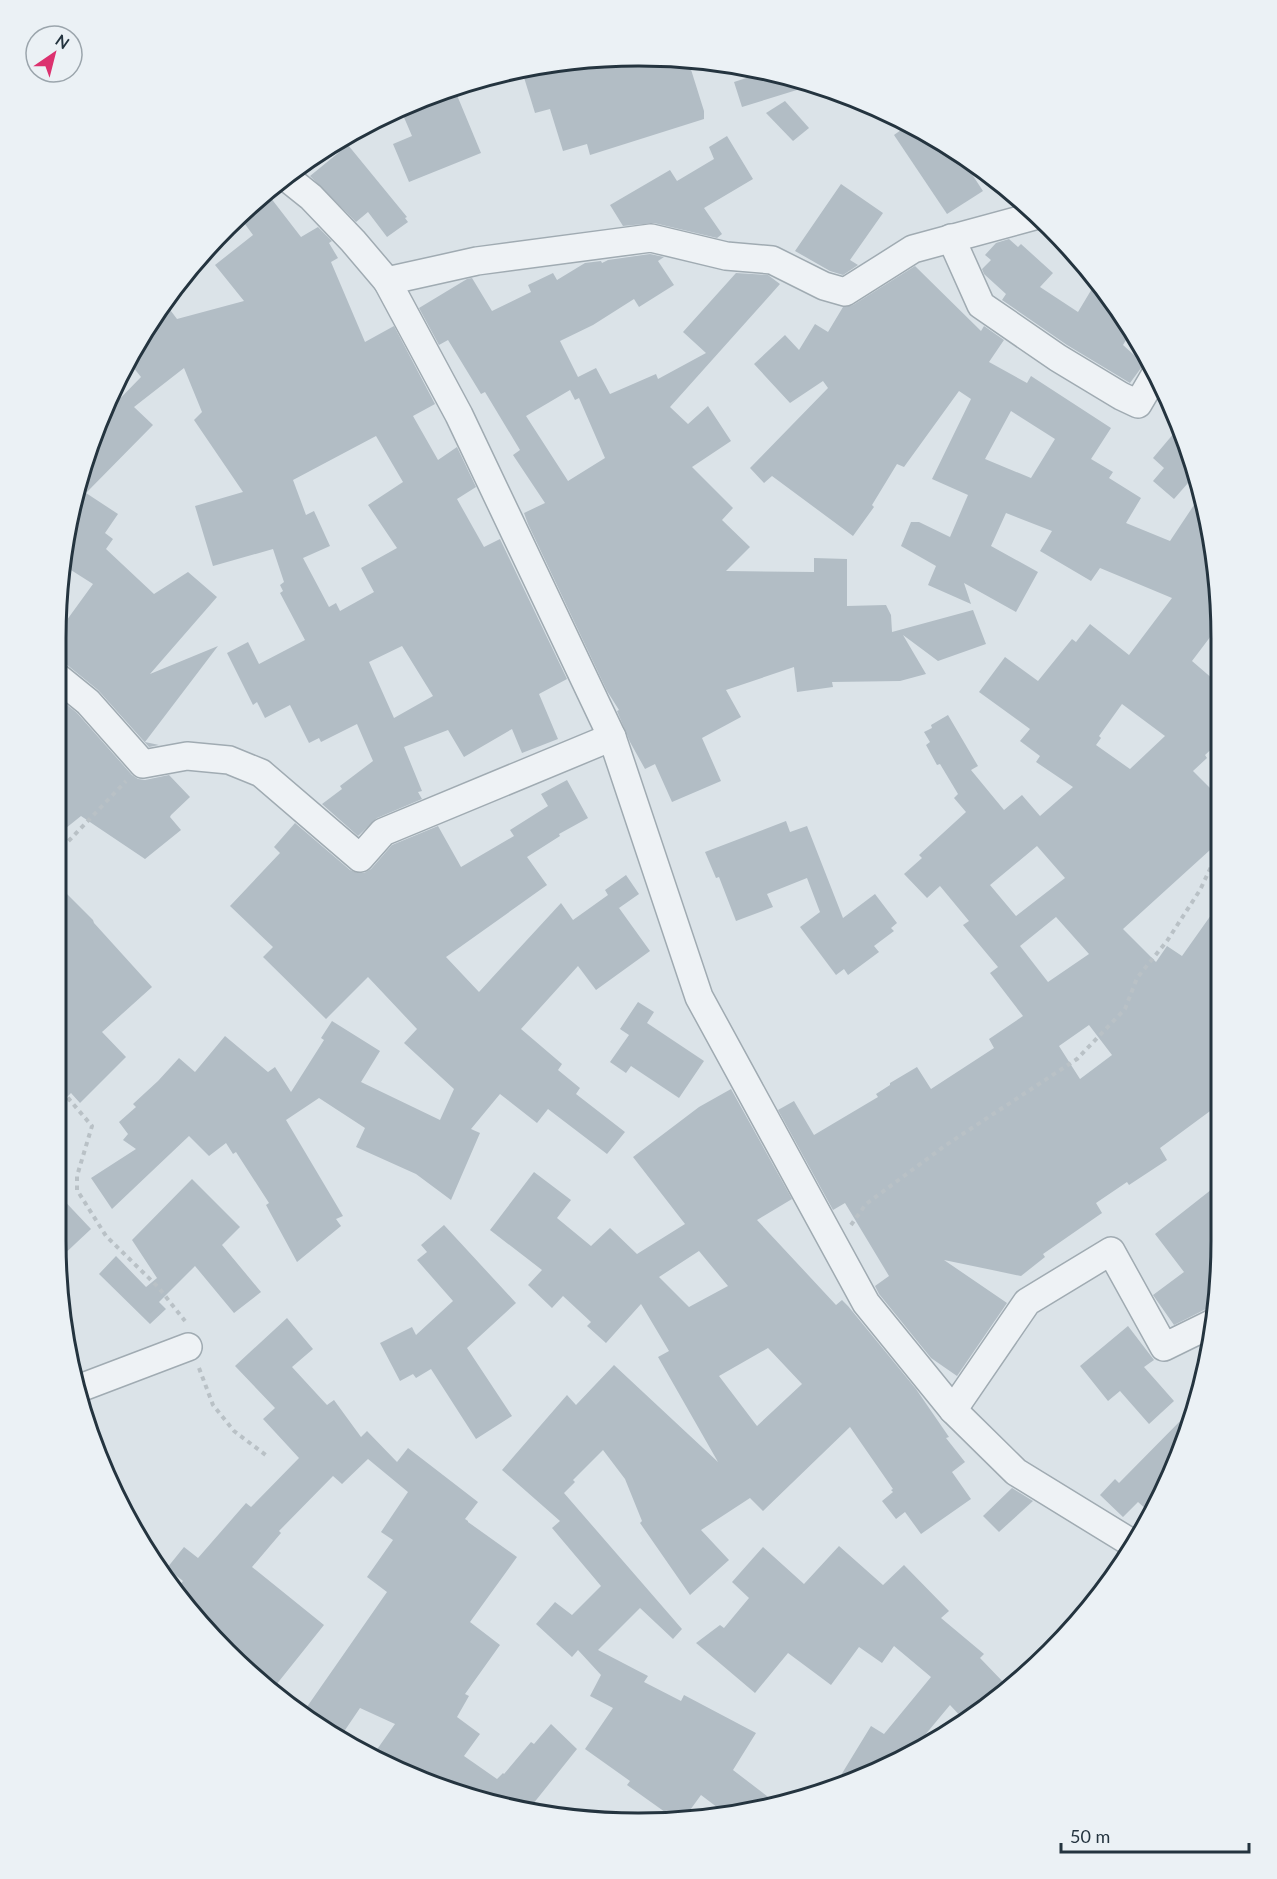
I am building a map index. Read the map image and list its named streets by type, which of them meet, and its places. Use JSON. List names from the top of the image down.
{
  "scale_bar": "50 m",
  "north": "top right"
}
